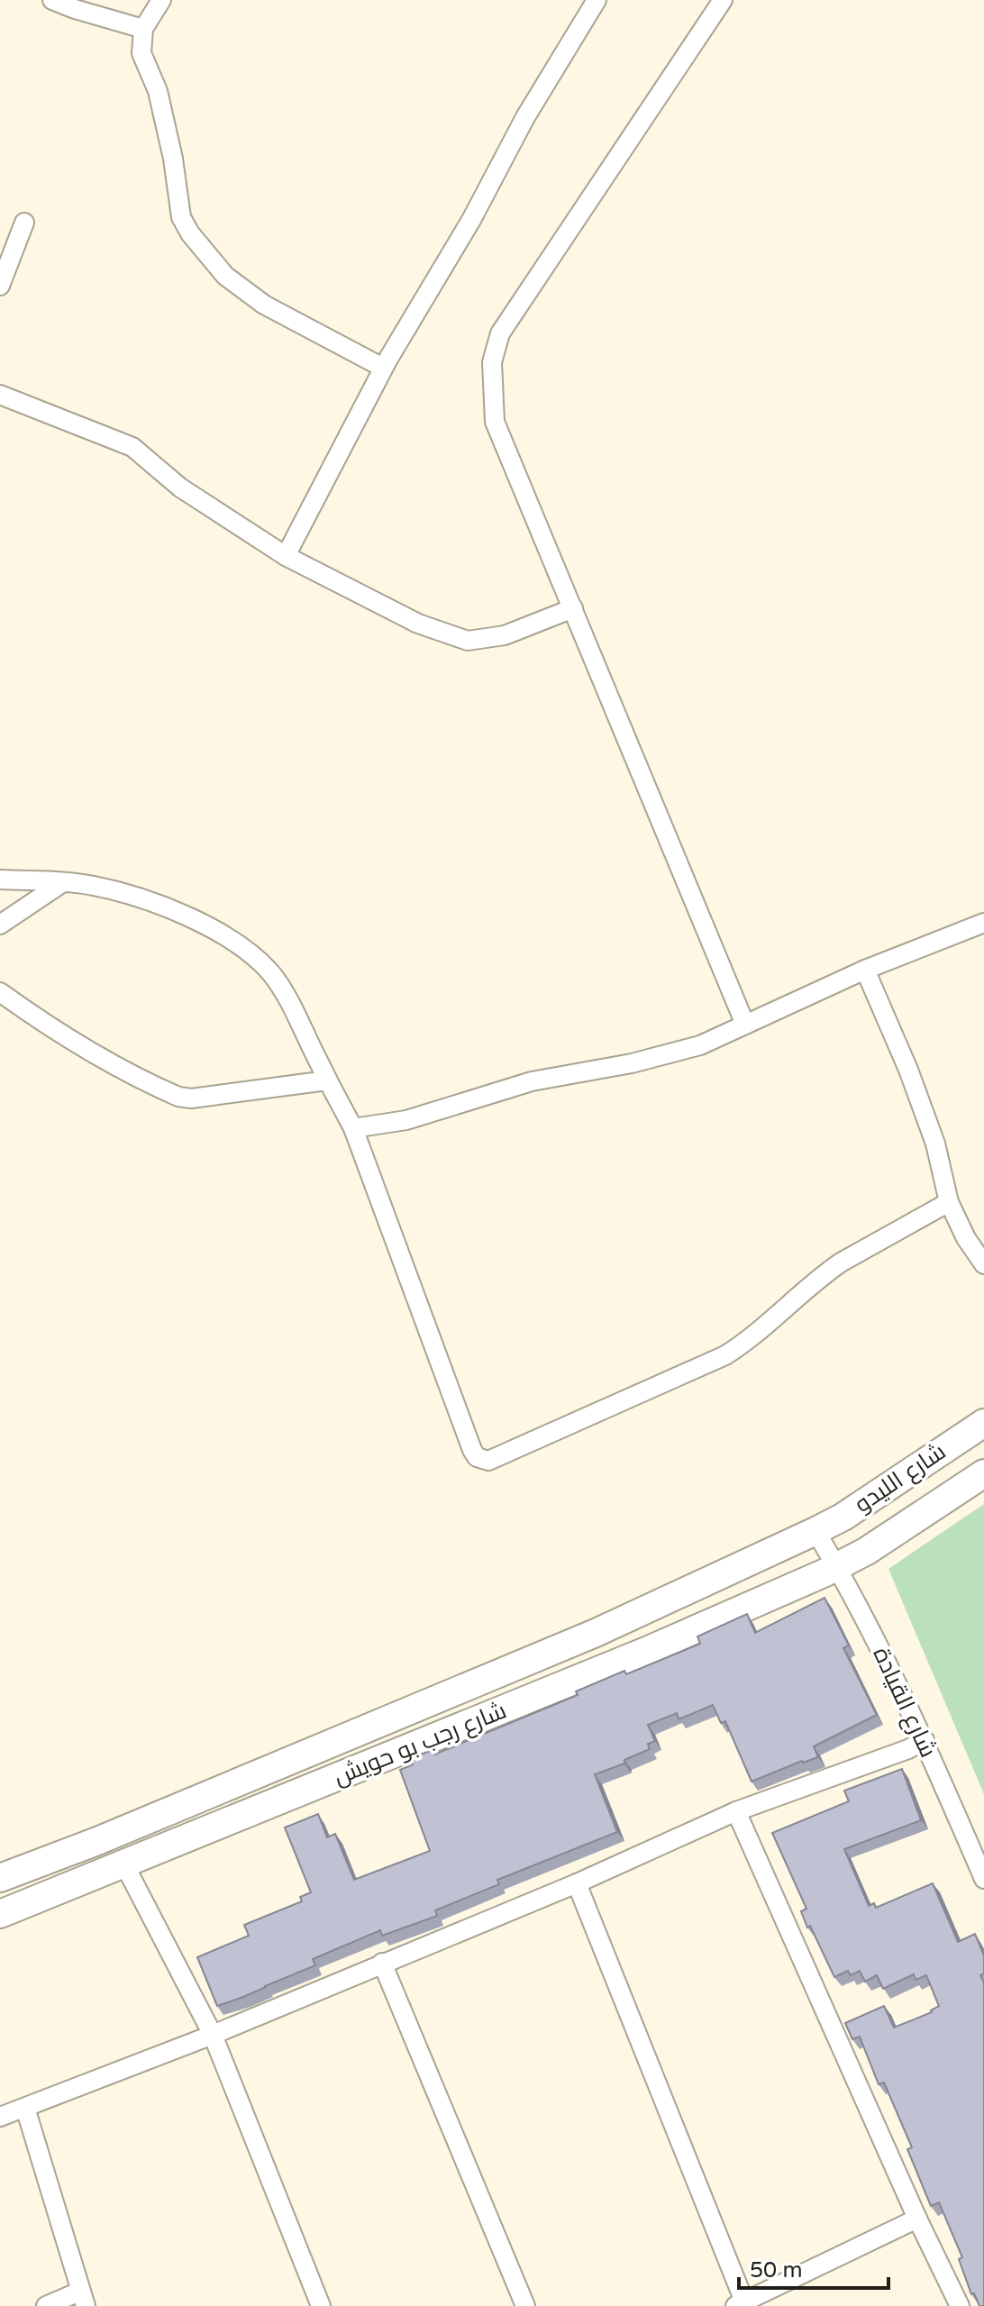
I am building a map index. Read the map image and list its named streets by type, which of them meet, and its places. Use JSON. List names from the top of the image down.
{
  "streets": {
    "main road": ["شارع الليدو", "شارع رجب بو حويش"],
    "street": ["شارع القيادة"]
  },
  "crossings": [
    ["شارع الليدو", "شارع القيادة"],
    ["شارع الليدو", "شارع رجب بو حويش"],
    ["شارع القيادة", "شارع رجب بو حويش"]
  ],
  "scale_bar": "50 m"
}
